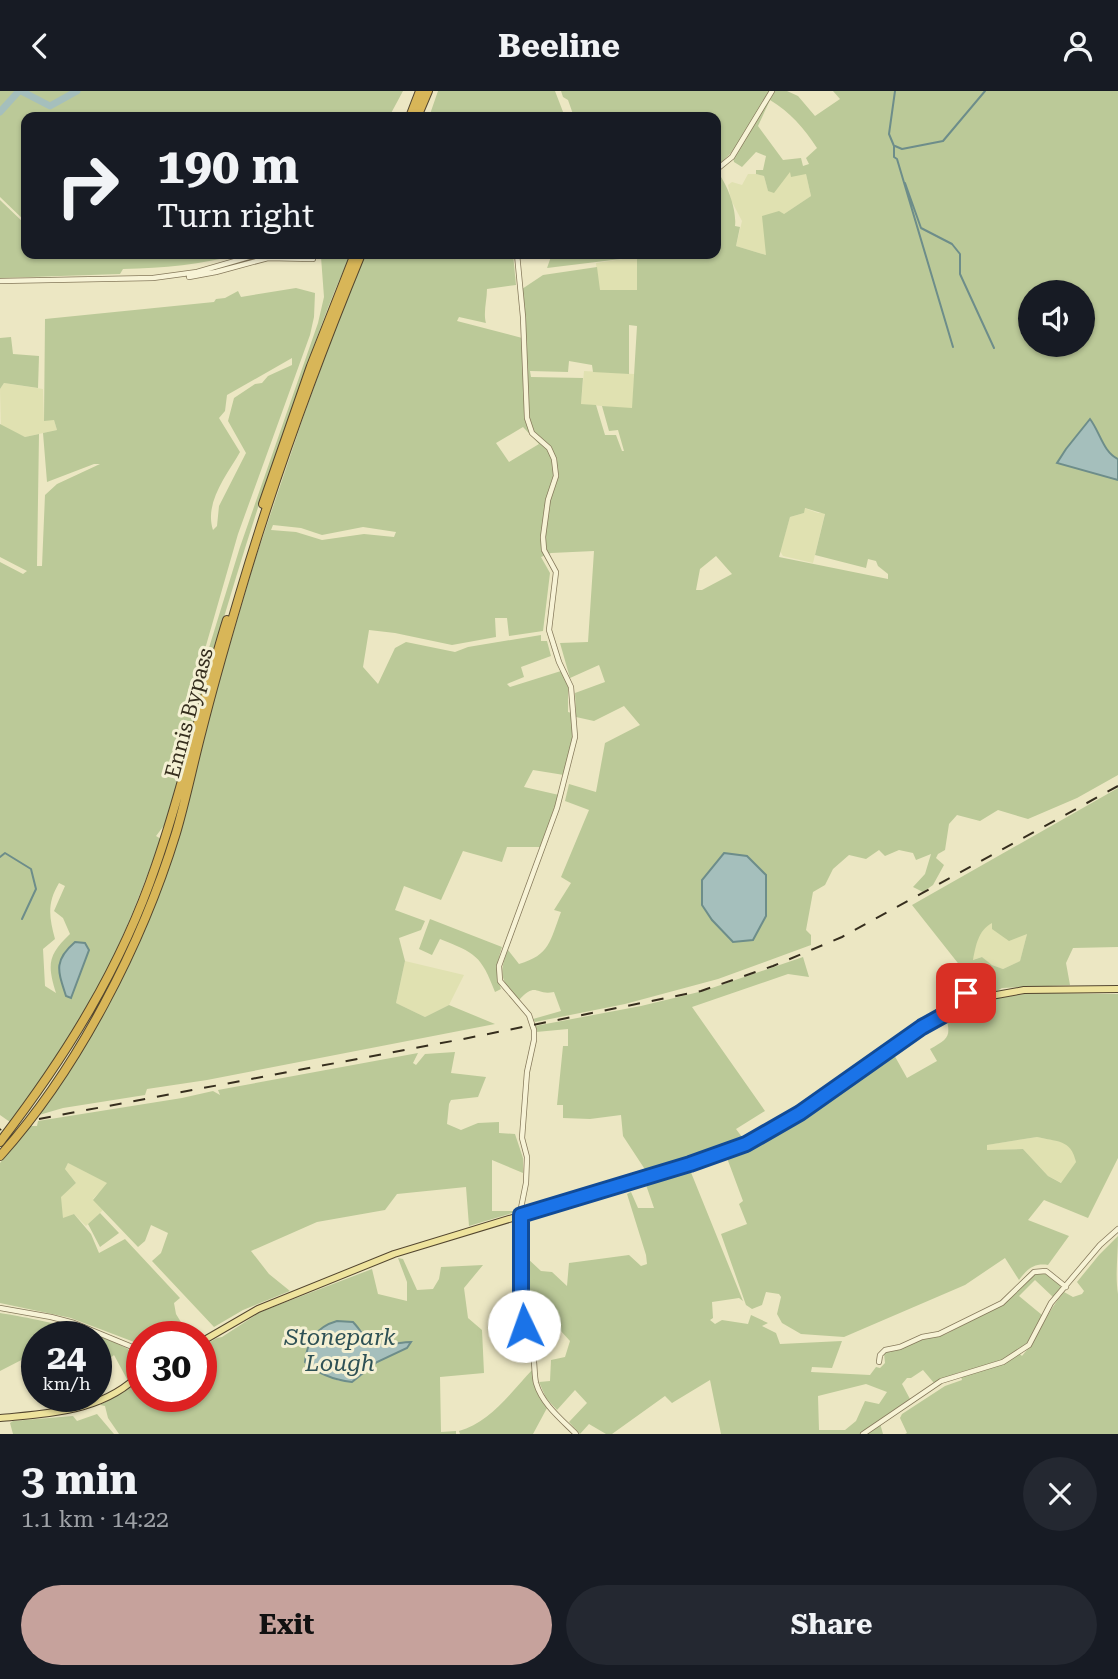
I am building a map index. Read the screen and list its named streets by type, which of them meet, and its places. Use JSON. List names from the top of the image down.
{
  "streets": {
    "highway": ["Ennis Bypass"]
  },
  "water": ["Stonepark Lough"],
  "page": {
    "header": "Beeline",
    "turn": ["190 m", "Turn right"],
    "speed": "24 km/h",
    "limit": "30",
    "heading": ["3 min", "1.1 km · 14:22"],
    "buttons": ["Exit", "Share"]
  }
}
